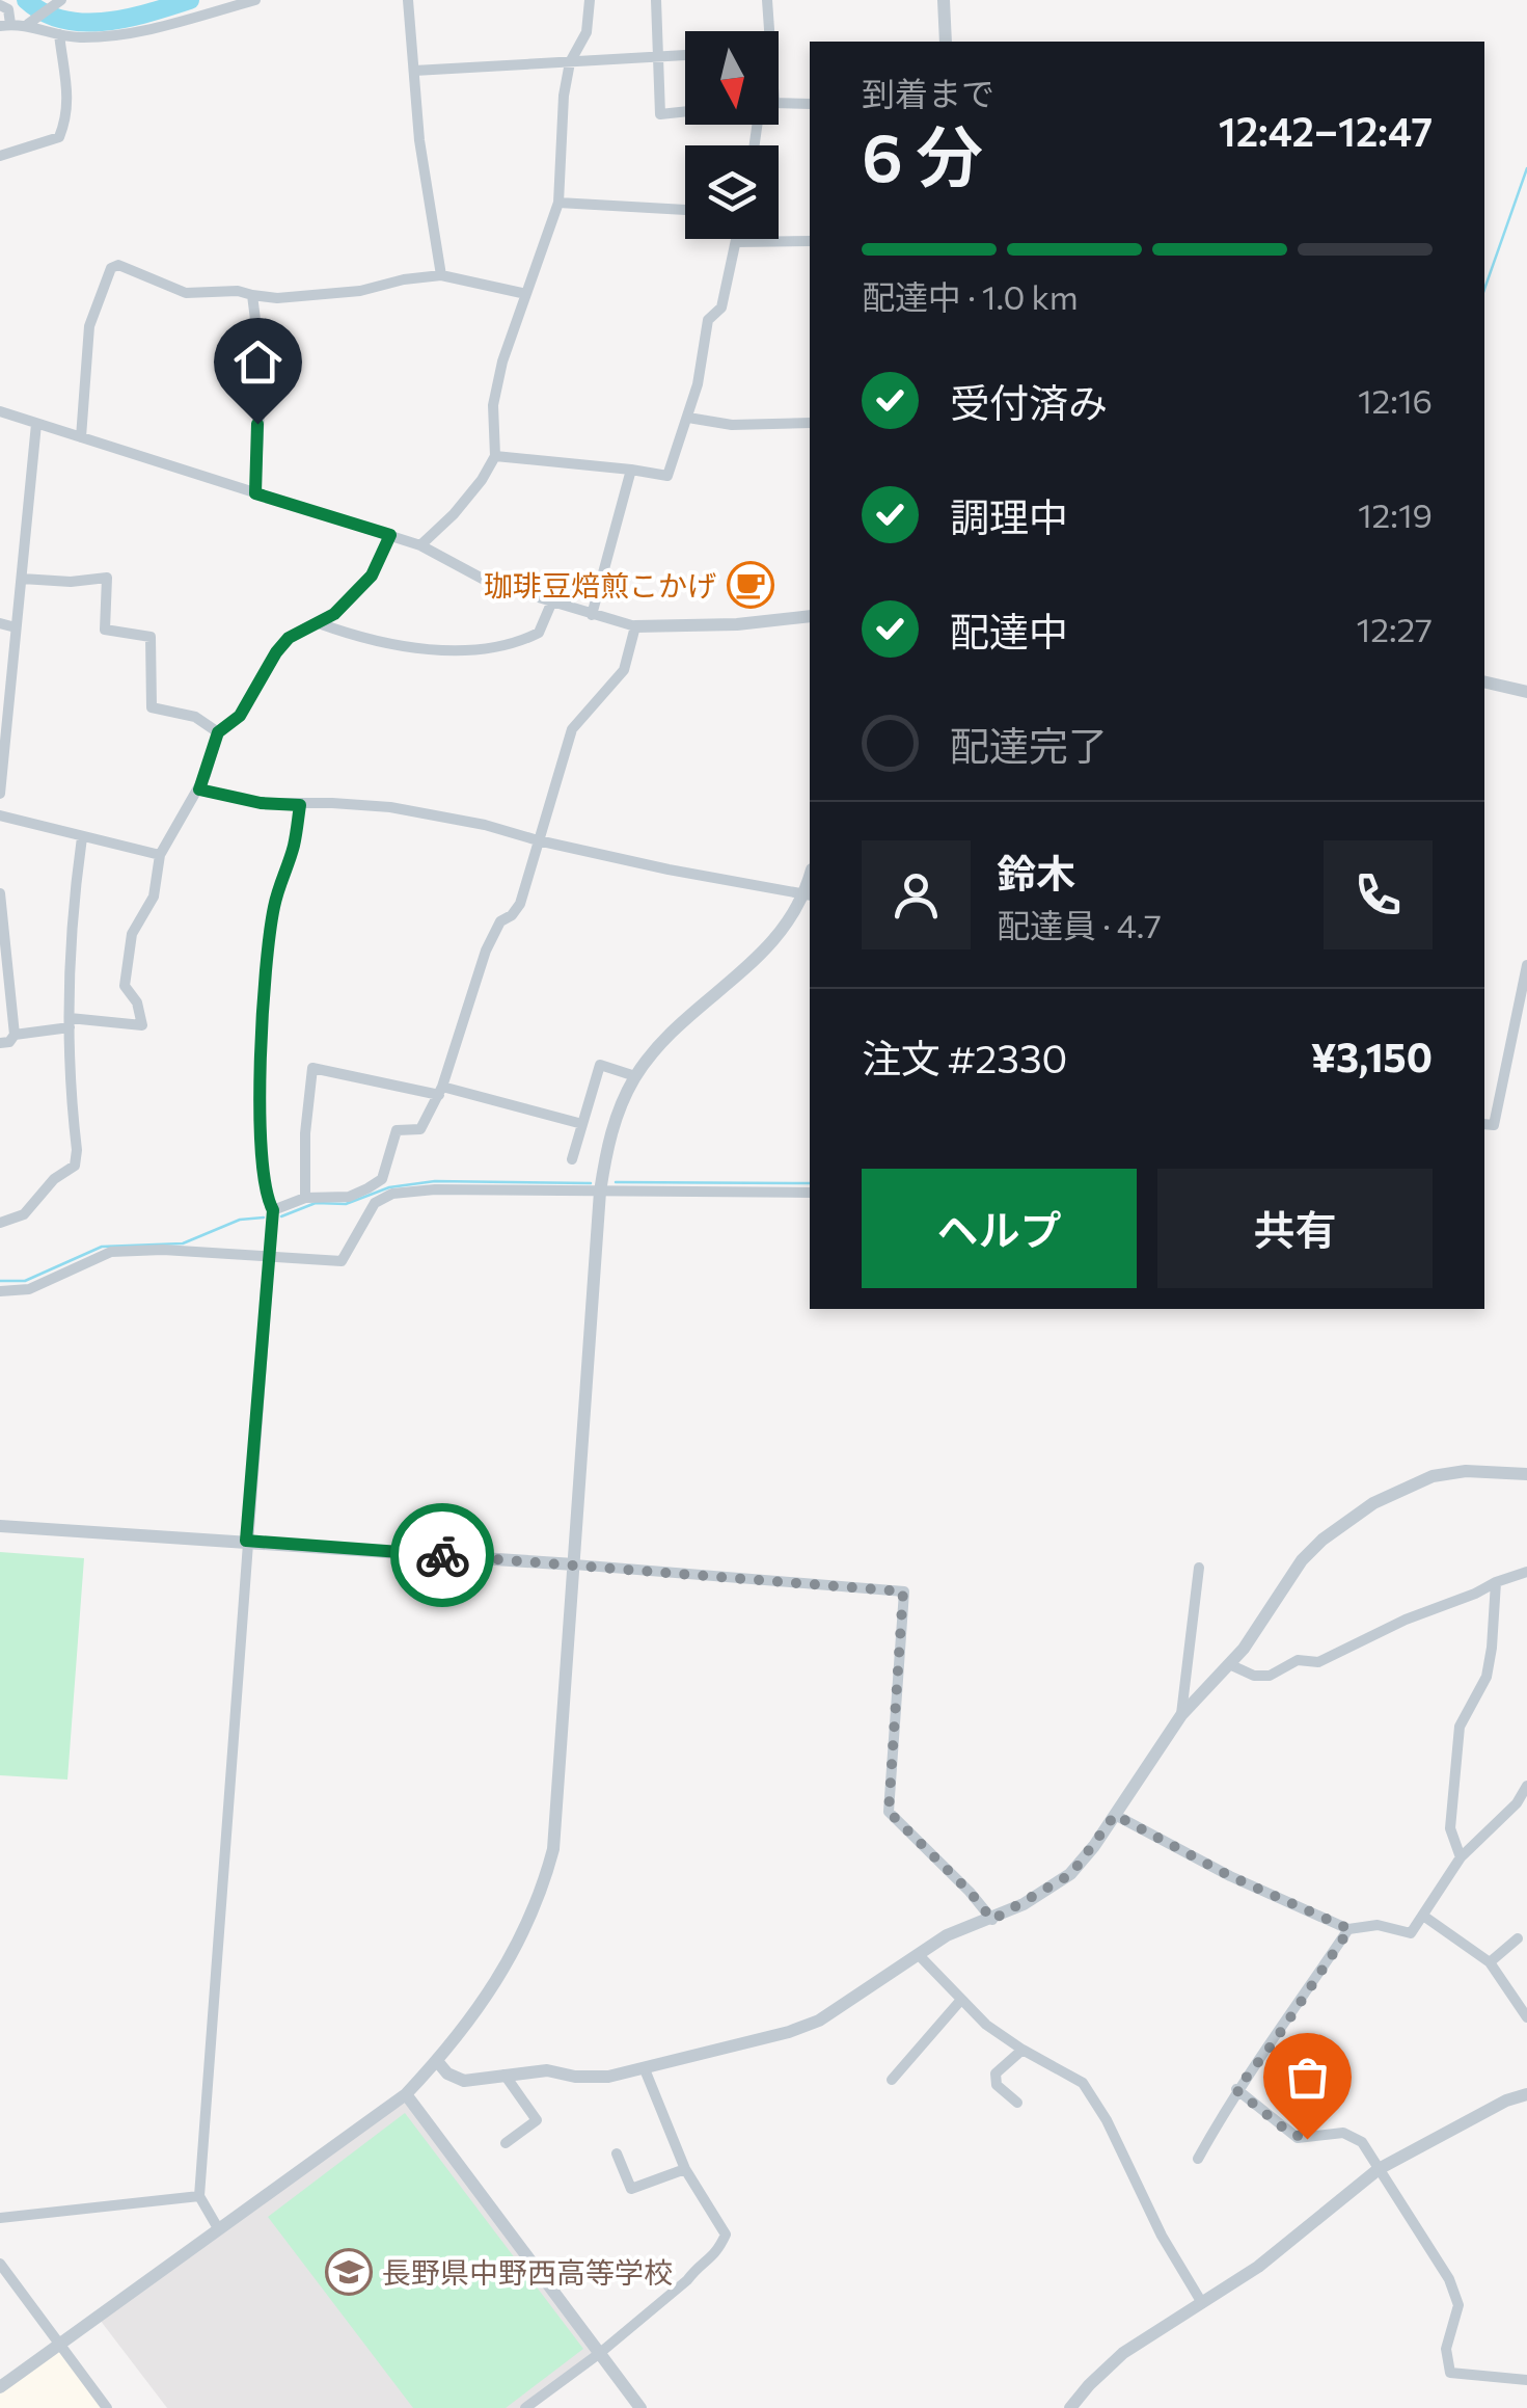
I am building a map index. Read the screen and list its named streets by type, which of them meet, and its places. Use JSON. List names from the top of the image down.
{
  "places": {
    "cafe": ["珈琲豆焙煎こかげ"],
    "school or university": ["長野県中野西高等学校"]
  },
  "north": "bottom",
  "page": {
    "heading": ["6 分", "到着まで", "12:42–12:47"],
    "panel": [
      "鈴木",
      "配達員 · 4.7",
      "注文 #2330",
      "¥3,150"
    ],
    "bar": "配達中 · 1.0 km",
    "list": [
      ["受付済み", "12:16"],
      ["調理中", "12:19"],
      ["配達中", "12:27"],
      "配達完了"
    ],
    "buttons": ["ヘルプ", "共有"]
  }
}
